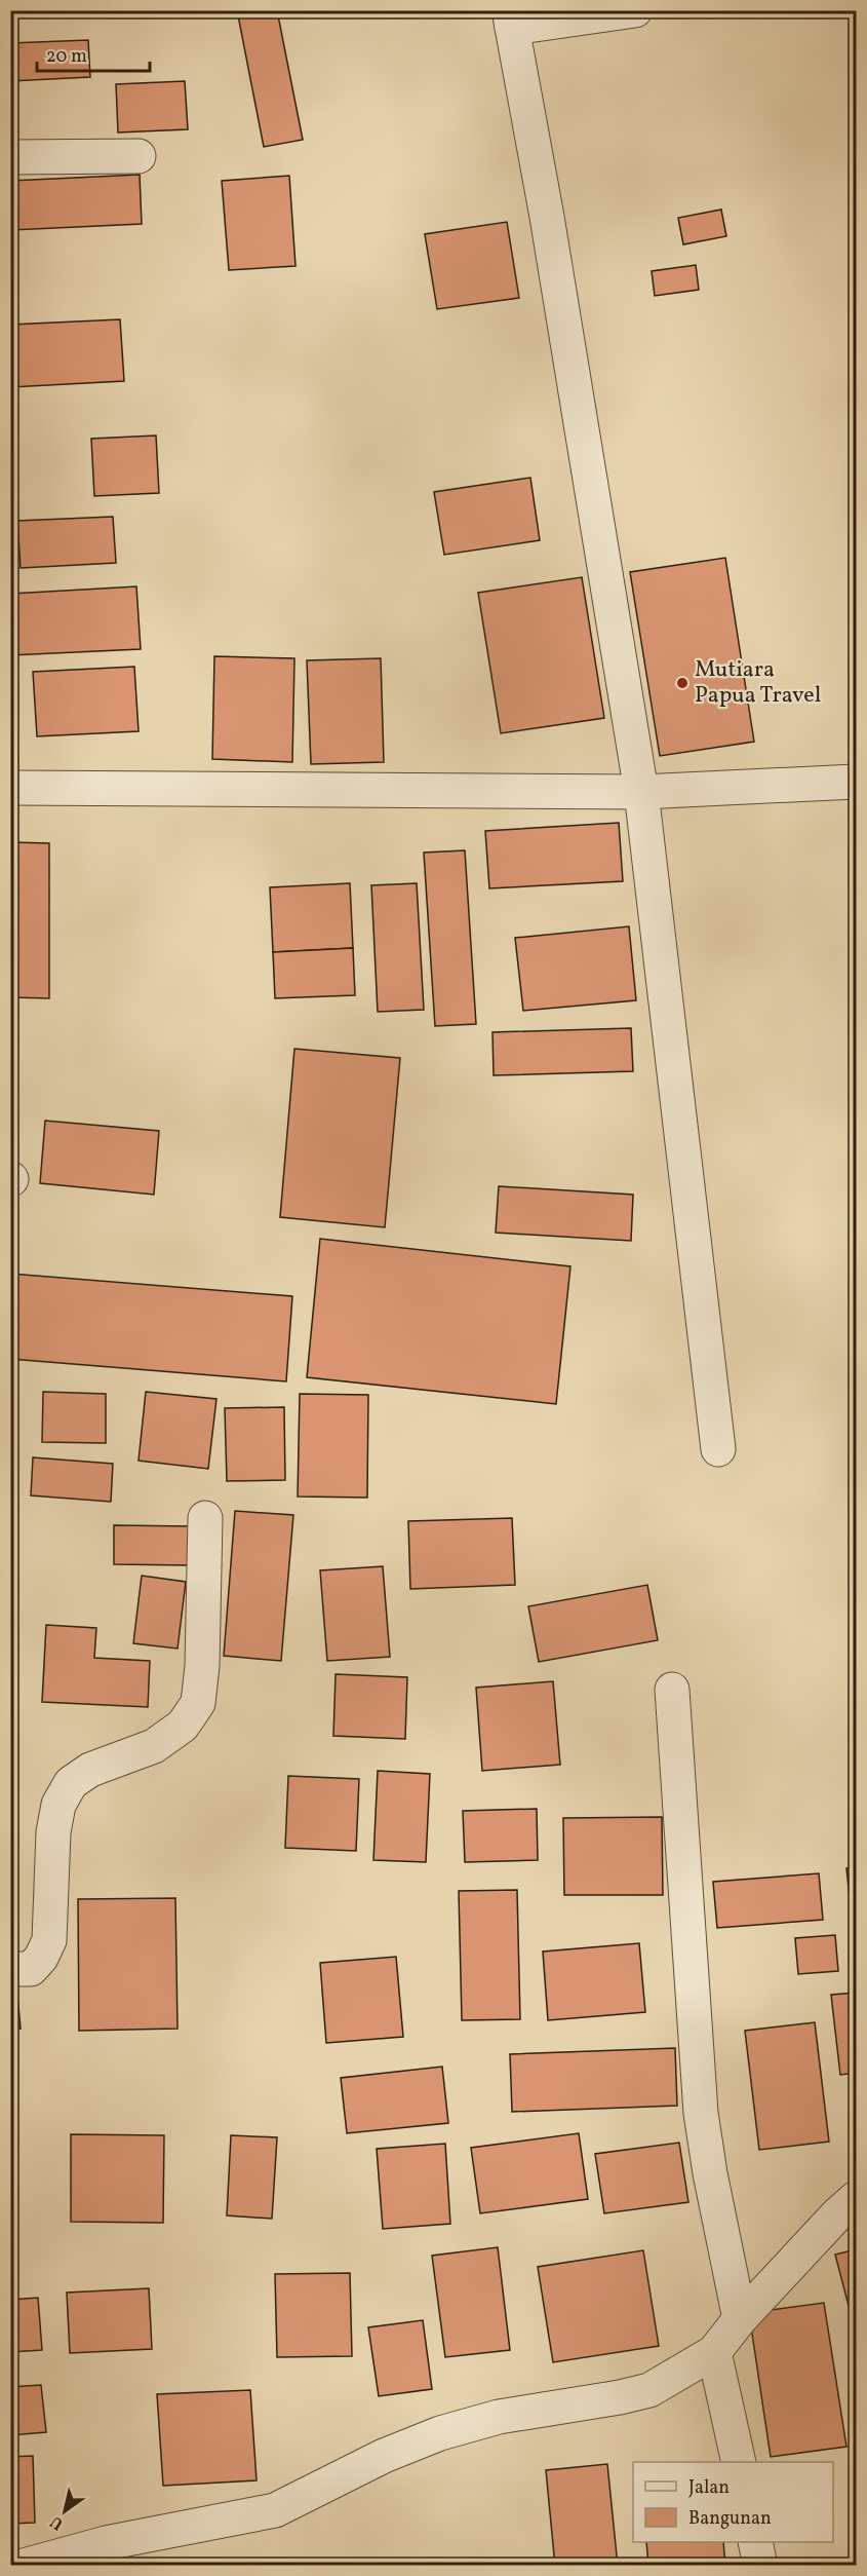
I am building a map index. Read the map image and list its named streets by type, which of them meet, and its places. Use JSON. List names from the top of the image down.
{
  "places": ["Mutiara Papua Travel"],
  "legend": ["Jalan", "Bangunan"],
  "scale_bar": "20 m",
  "north": "bottom left"
}
